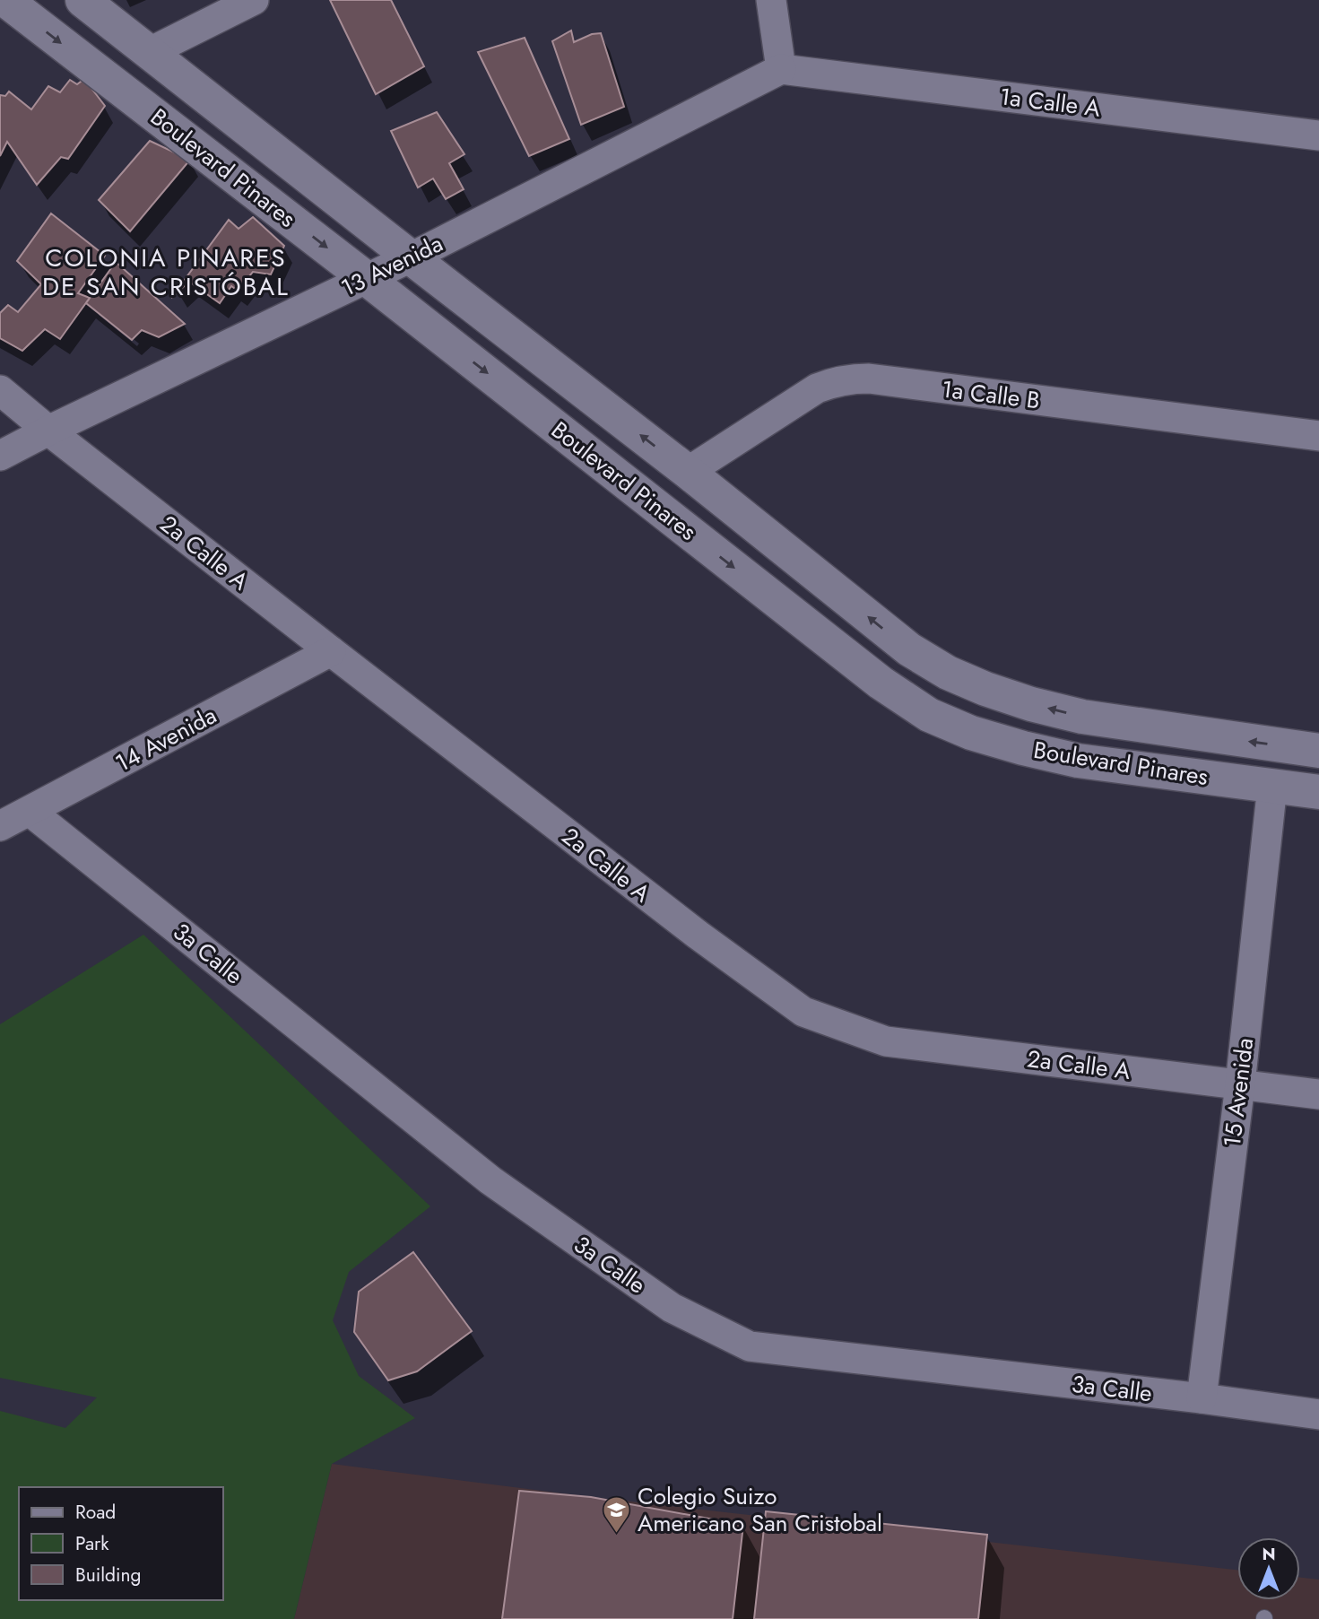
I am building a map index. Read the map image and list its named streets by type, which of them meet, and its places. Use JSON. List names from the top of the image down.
{
  "streets": {
    "street": [
      "1a Calle A",
      "Boulevard Pinares",
      "13 Avenida",
      "1a Calle B",
      "2a Calle A",
      "14 Avenida",
      "3a Calle",
      "15 Avenida"
    ]
  },
  "crossings": [
    ["1a Calle A", "13 Avenida"],
    ["Boulevard Pinares", "13 Avenida"],
    ["Boulevard Pinares", "1a Calle B"],
    ["Boulevard Pinares", "15 Avenida"],
    ["13 Avenida", "2a Calle A"],
    ["2a Calle A", "14 Avenida"],
    ["2a Calle A", "15 Avenida"],
    ["14 Avenida", "3a Calle"],
    ["3a Calle", "15 Avenida"]
  ],
  "districts": ["COLONIA PINARES DE SAN CRISTÓBAL"],
  "places": {
    "school or university": ["Colegio Suizo Americano San Cristobal"]
  },
  "legend": ["Road", "Park", "Building"],
  "north": "top"
}
